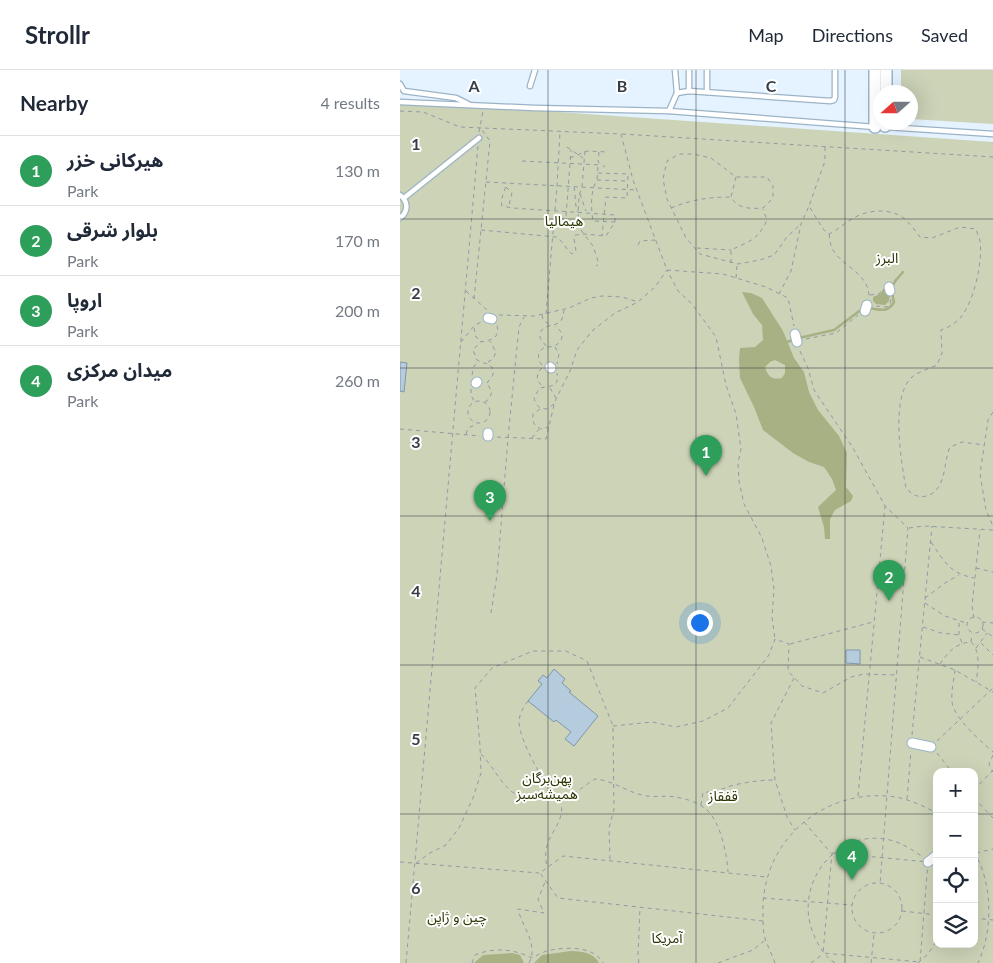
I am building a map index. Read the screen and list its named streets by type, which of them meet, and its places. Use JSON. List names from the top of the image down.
{
  "parks": [
    "هیمالیا",
    "البرز",
    "پهن‌برگان همیشه‌سبز",
    "قفقاز",
    "چین و ژاپن",
    "آمریکا"
  ],
  "north": "left",
  "page": {
    "header": "Strollr",
    "nav": ["Map", "Directions", "Saved"],
    "heading": ["Nearby", "4 results"],
    "list": [
      {
        "mark": "1",
        "name": "هیرکانی خزر",
        "note": "Park",
        "value": "130 m"
      },
      {
        "mark": "2",
        "name": "بلوار شرقی",
        "note": "Park",
        "value": "170 m"
      },
      {
        "mark": "3",
        "name": "اروپا",
        "note": "Park",
        "value": "200 m"
      },
      {
        "mark": "4",
        "name": "میدان مرکزی",
        "note": "Park",
        "value": "260 m"
      }
    ],
    "pins": [
      "1",
      "3",
      "2",
      "4"
    ],
    "map_buttons": ["+", "−"]
  },
  "grid": {
    "columns": ["A", "B", "C"],
    "rows": [
      "1",
      "2",
      "3",
      "4",
      "5",
      "6"
    ]
  }
}
